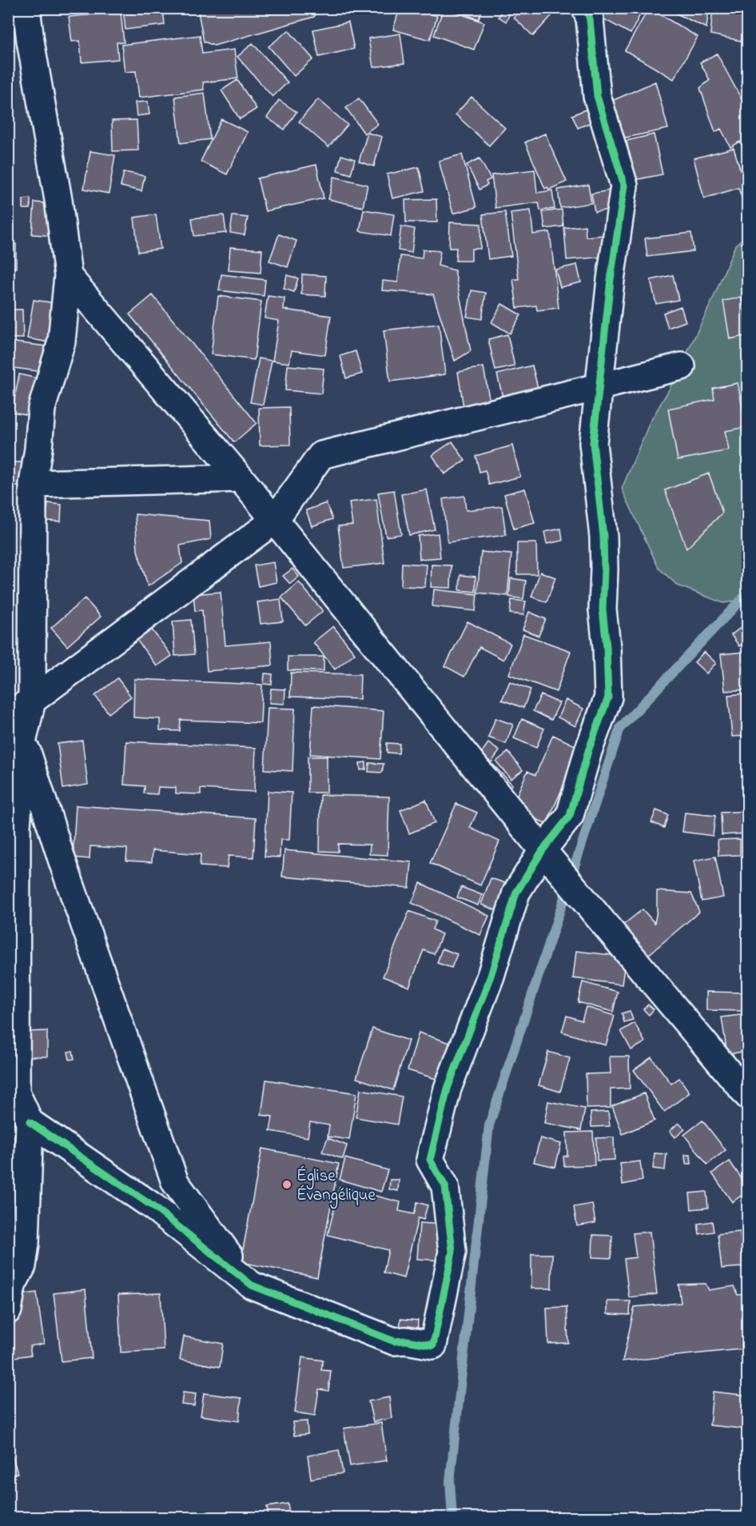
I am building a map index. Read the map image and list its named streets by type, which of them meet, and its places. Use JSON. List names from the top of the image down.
{
  "places": ["Église Évangélique"]
}
